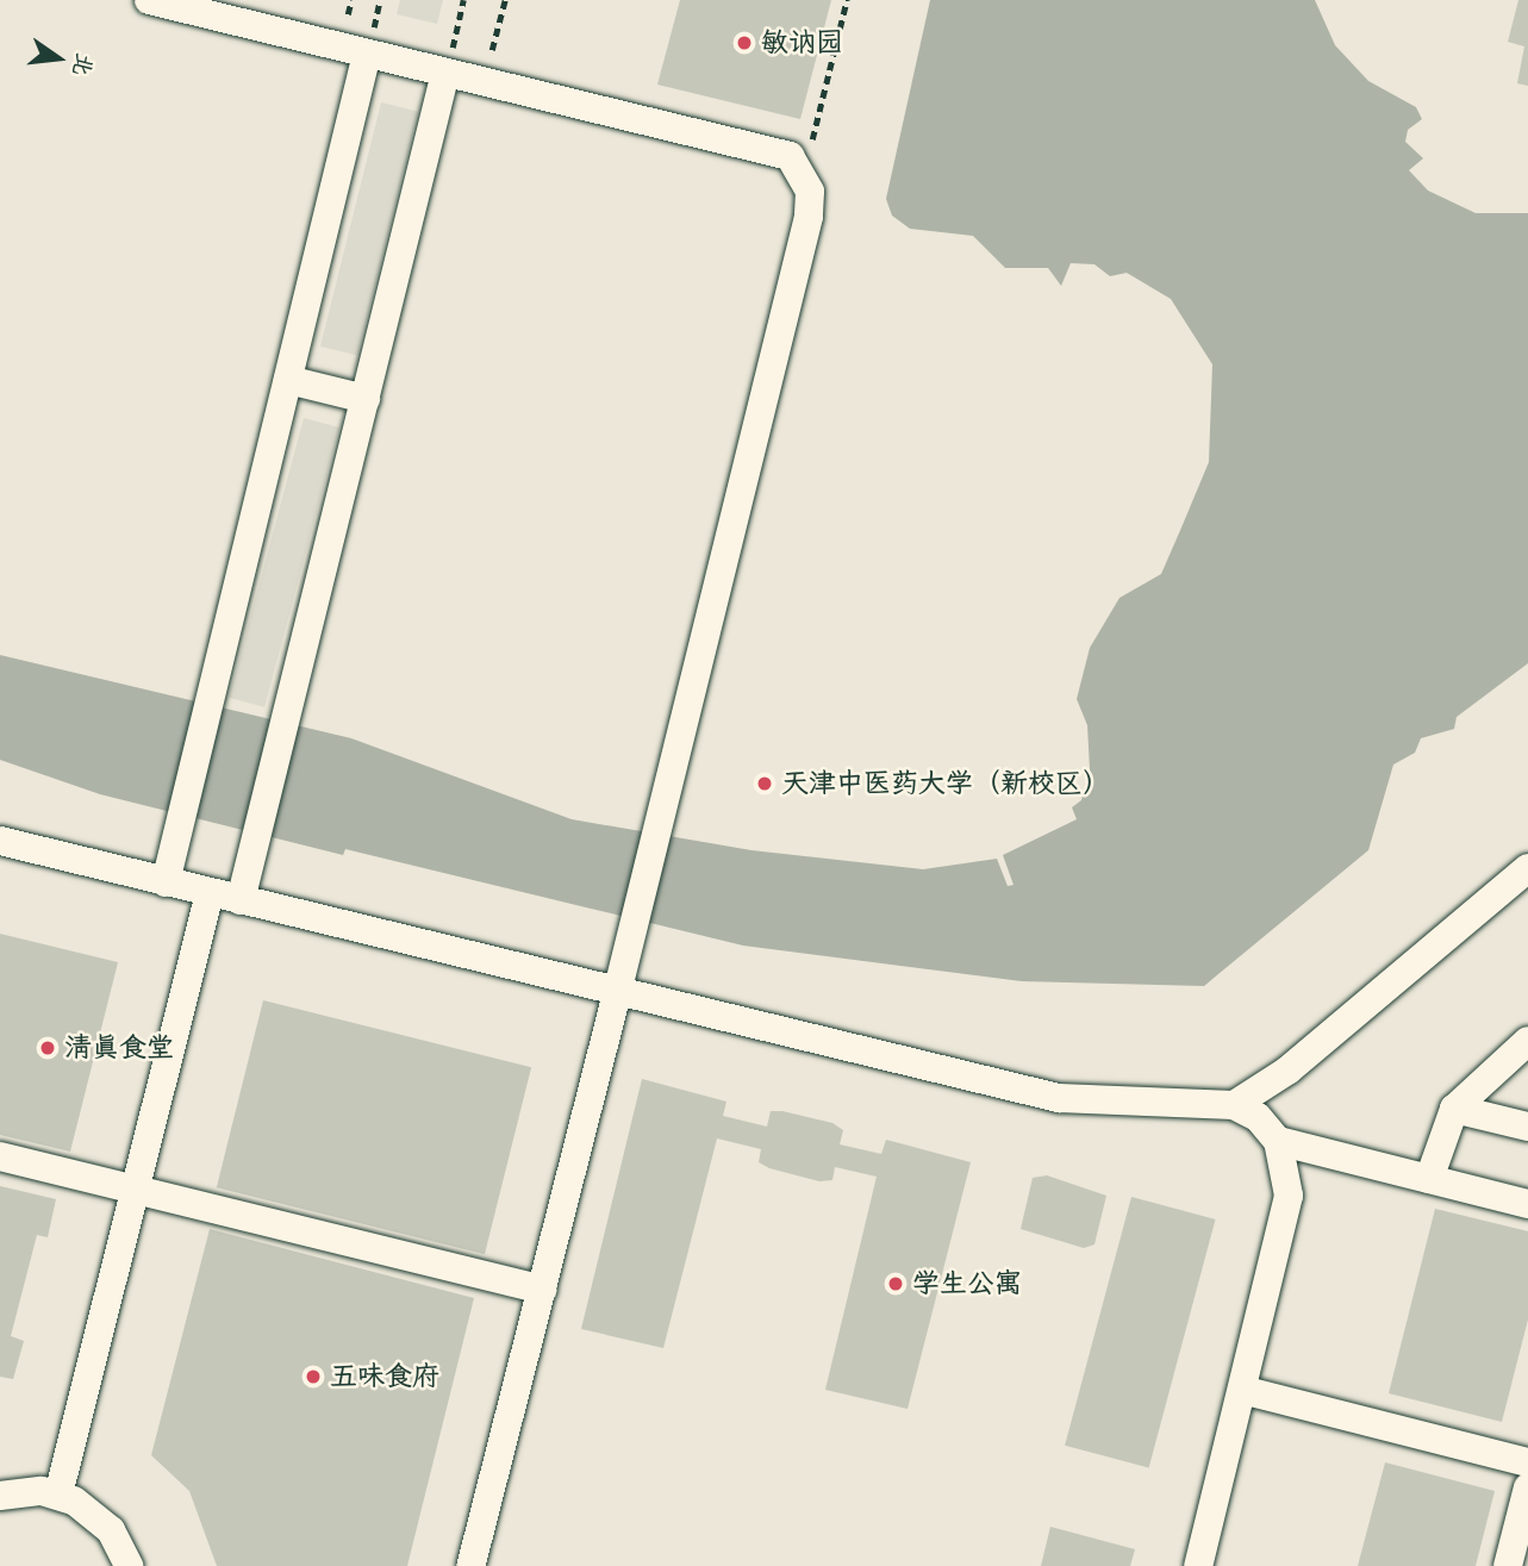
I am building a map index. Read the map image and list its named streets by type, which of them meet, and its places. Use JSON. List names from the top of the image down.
{
  "places": [
    "敏讷园",
    "天津中医药大学（新校区）",
    "清真食堂",
    "学生公寓",
    "五味食府"
  ],
  "north": "right"
}
